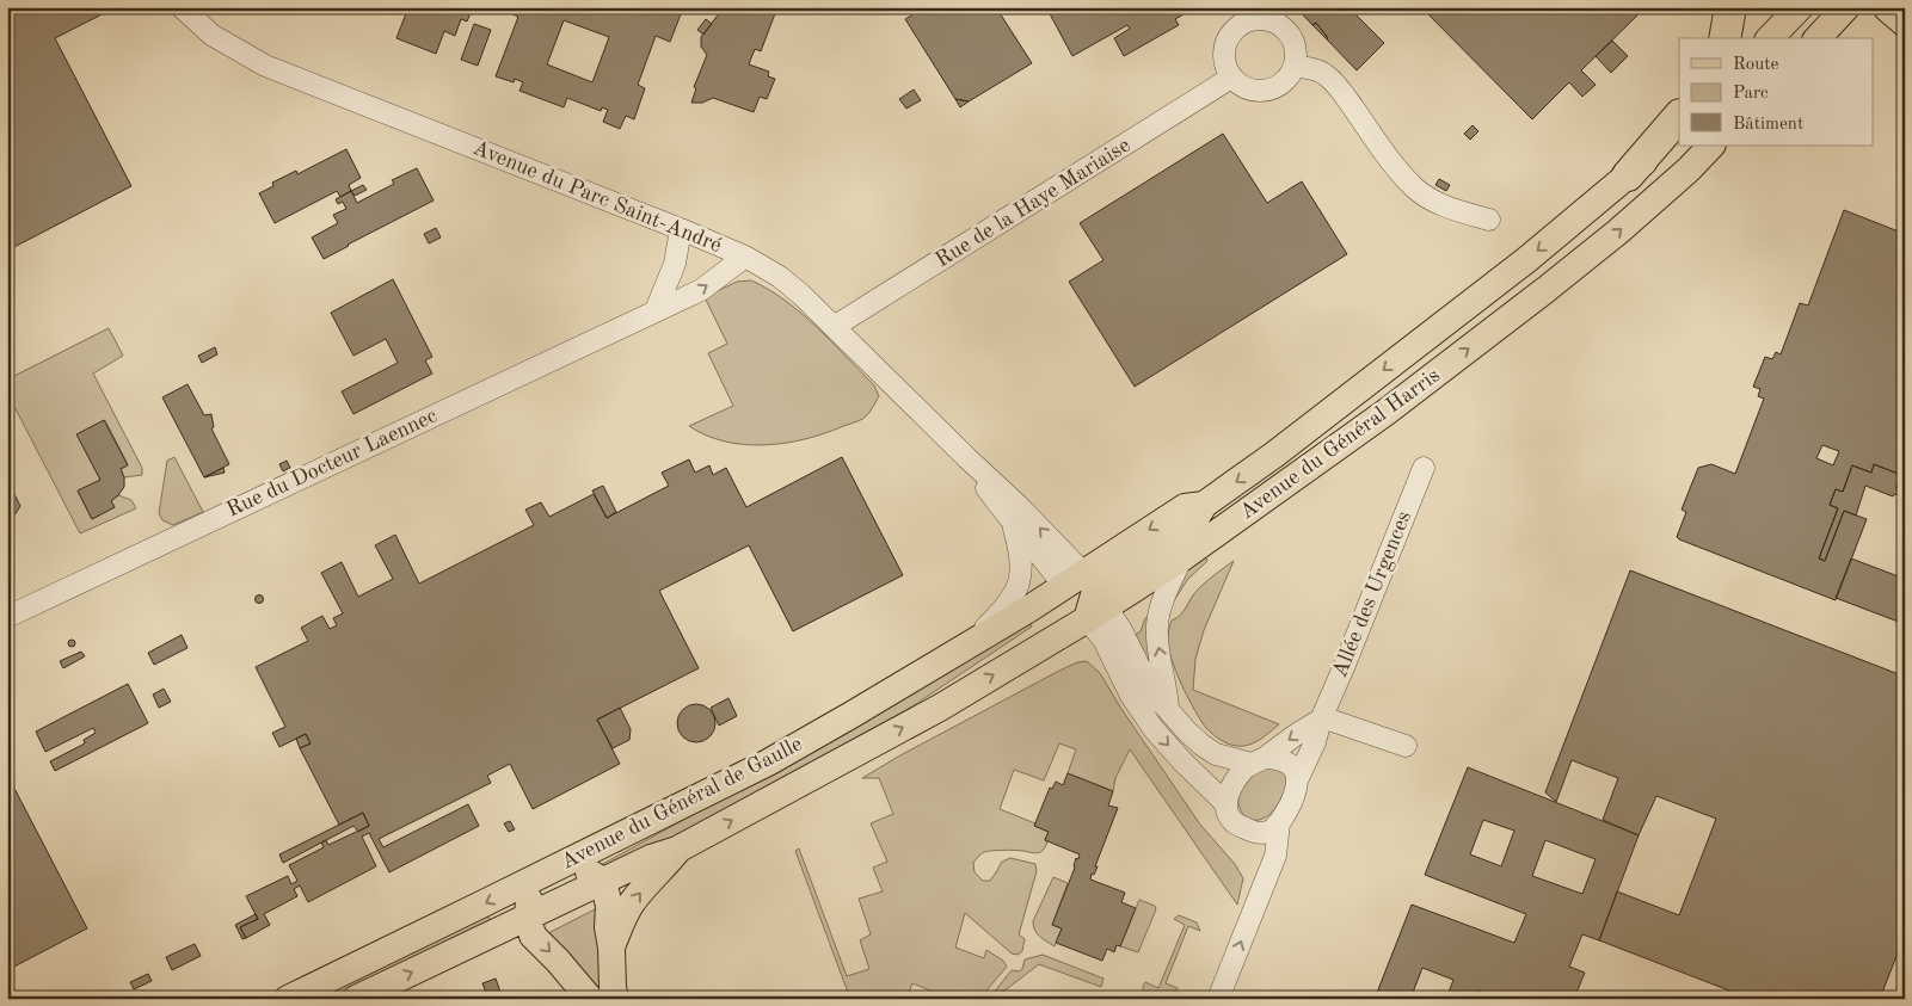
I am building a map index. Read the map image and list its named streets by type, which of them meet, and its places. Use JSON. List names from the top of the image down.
{
  "streets": {
    "main road": ["Avenue du Général Harris", "Avenue du Général de Gaulle"],
    "street": [
      "Avenue du Parc Saint-André",
      "Rue de la Haye Mariaise",
      "Rue du Docteur Laennec",
      "Allée des Urgences"
    ]
  },
  "crossings": [
    ["Avenue du Parc Saint-André", "Rue de la Haye Mariaise"],
    ["Avenue du Parc Saint-André", "Rue du Docteur Laennec"],
    ["Avenue du Général Harris", "Avenue du Général de Gaulle"]
  ],
  "legend": ["Route", "Parc", "Bâtiment"]
}
